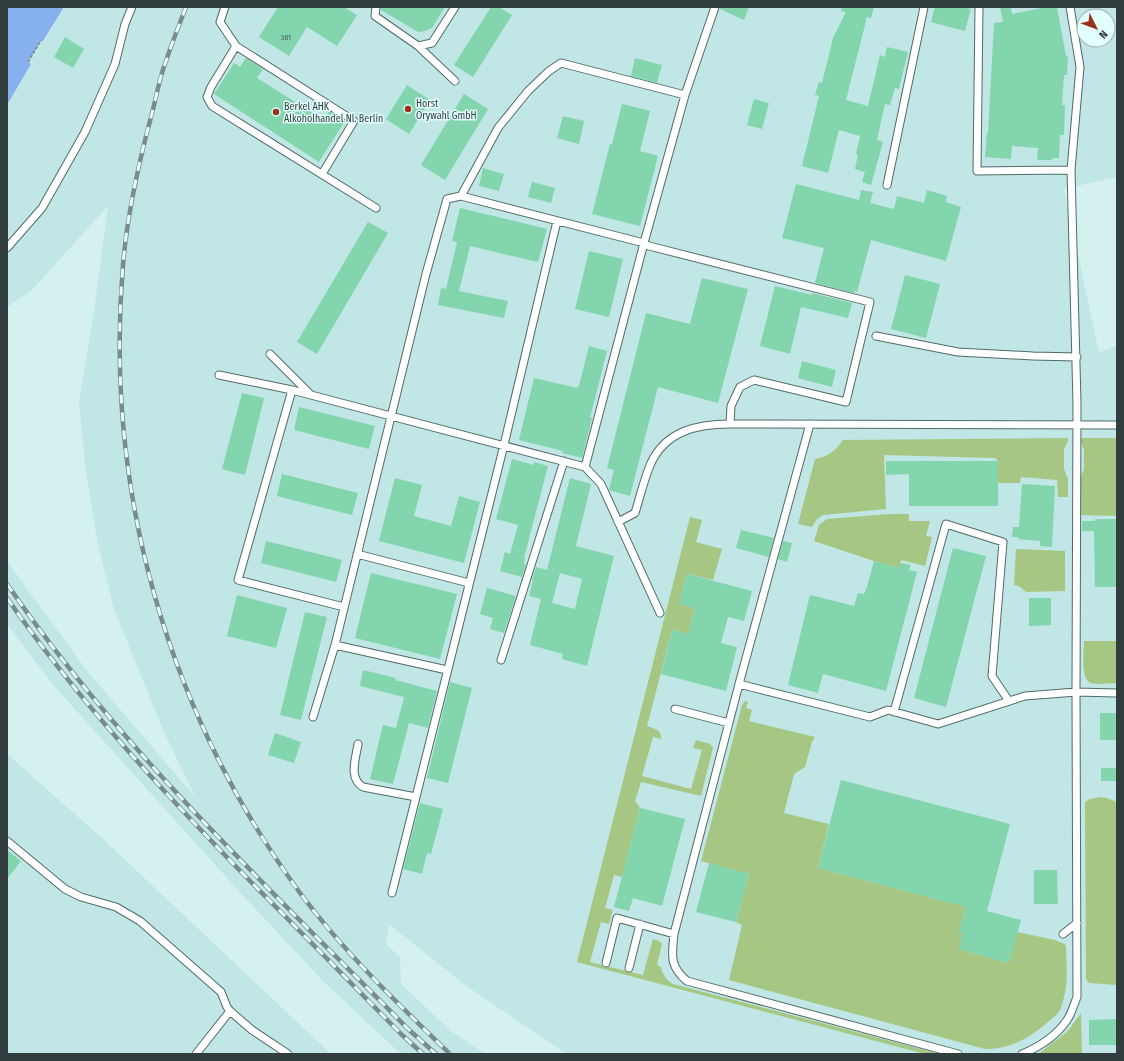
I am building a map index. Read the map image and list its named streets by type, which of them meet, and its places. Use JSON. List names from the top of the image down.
{
  "places": ["Horst Orywahl GmbH", "Berkel AHK Alkoholhandel Nl. Berlin"],
  "house_numbers": ["361"],
  "north": "bottom right"
}
